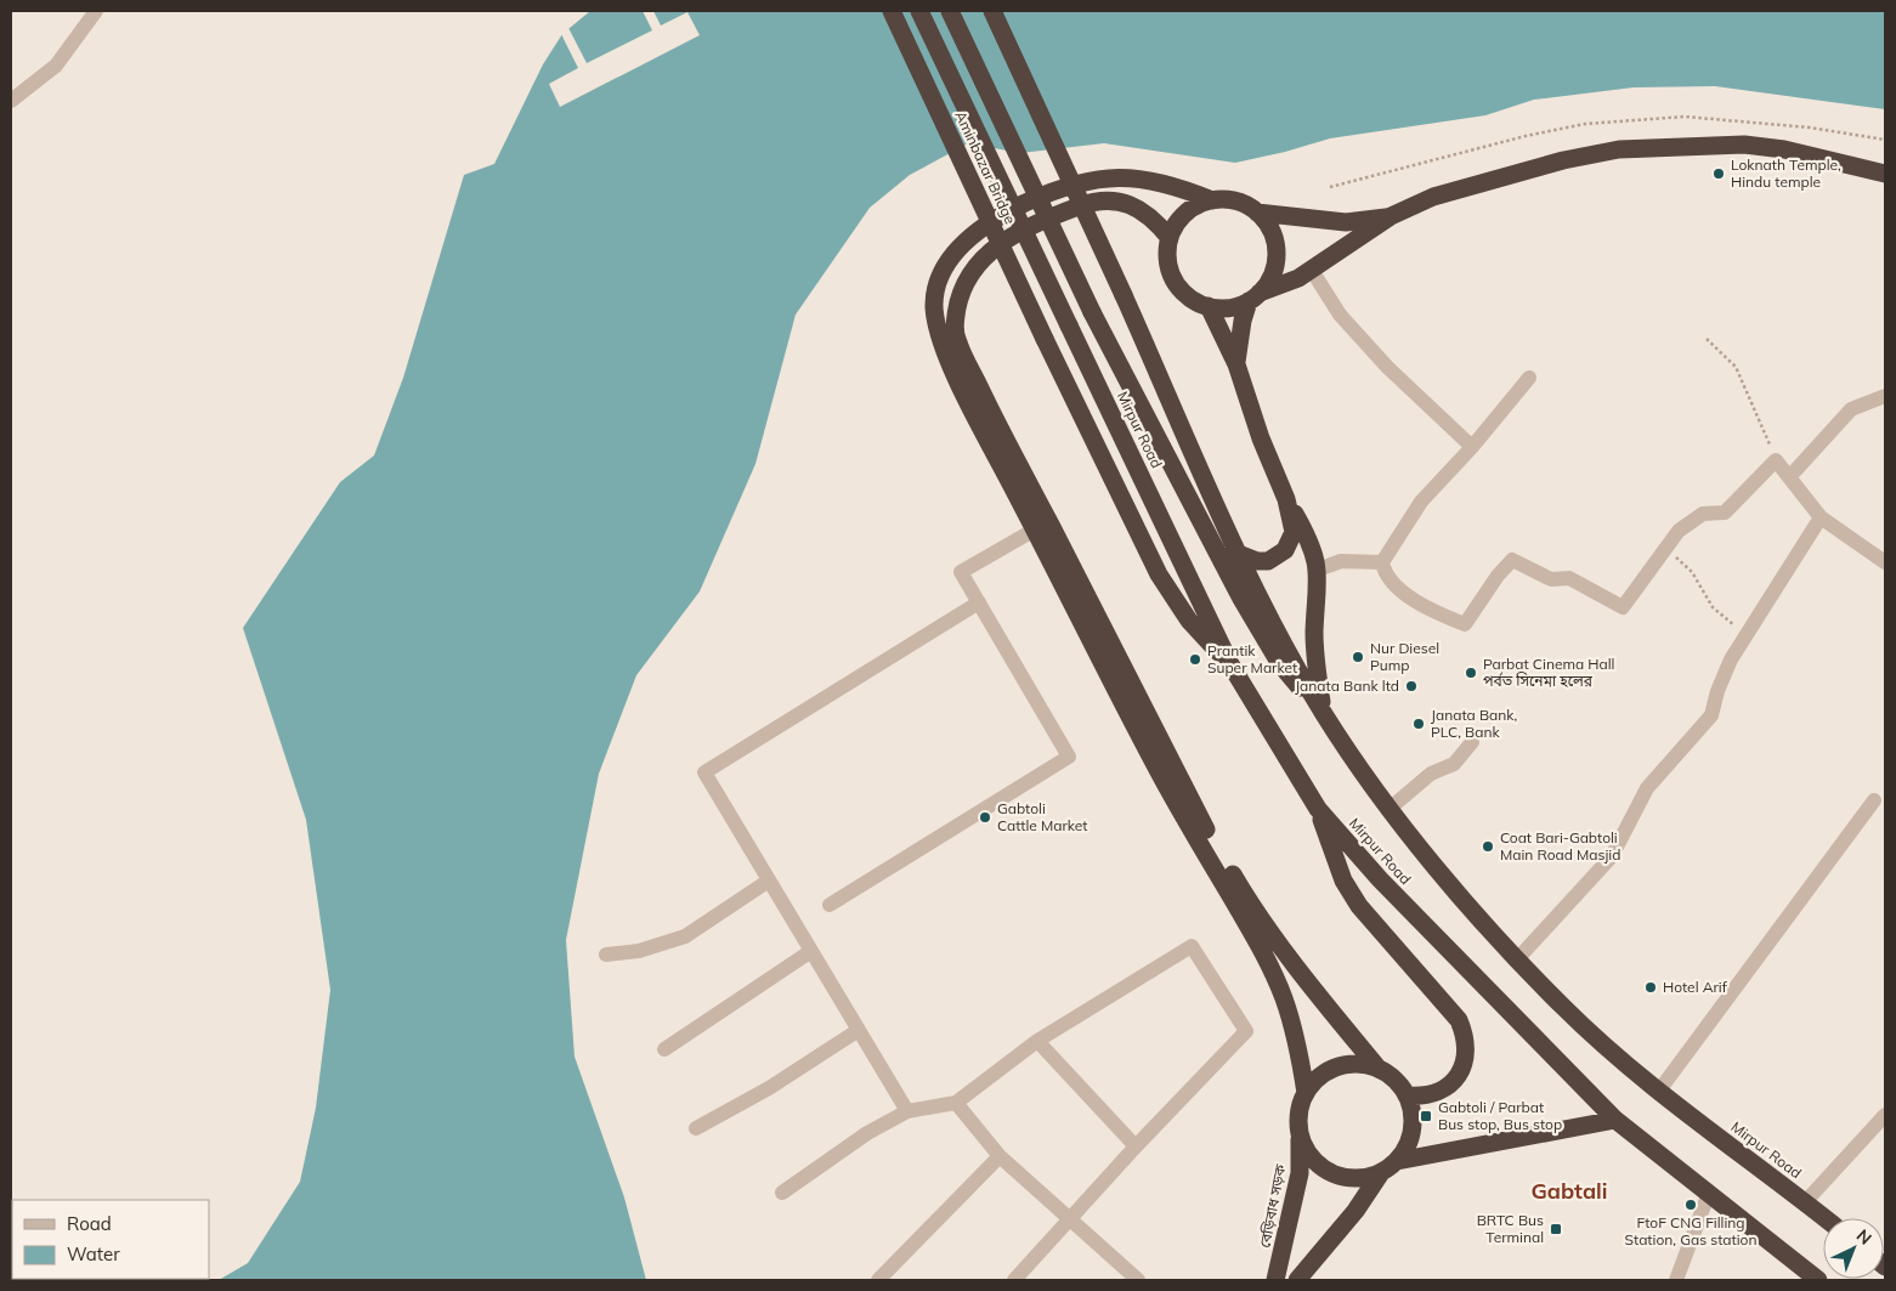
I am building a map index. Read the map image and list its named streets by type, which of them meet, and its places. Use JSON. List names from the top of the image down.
{
  "streets": {
    "highway": ["Aminbazar Bridge", "Mirpur Road", "বেড়িবাধ সড়ক"]
  },
  "crossings": [
    ["Aminbazar Bridge", "Mirpur Road"]
  ],
  "districts": ["Gabtali"],
  "places": {
    "other": [
      "Loknath Temple, Hindu temple",
      "Nur Diesel Pump",
      "Prantik Super Market",
      "Parbat Cinema Hall পর্বত সিনেমা হলের",
      "Janata Bank ltd",
      "Janata Bank, PLC, Bank",
      "Gabtoli Cattle Market",
      "Coat Bari-Gabtoli Main Road Masjid",
      "Hotel Arif",
      "FtoF CNG Filling Station, Gas station"
    ],
    "transit": ["Gabtoli / Parbat Bus stop, Bus stop", "BRTC Bus Terminal"]
  },
  "legend": ["Road", "Water"],
  "north": "top right"
}
